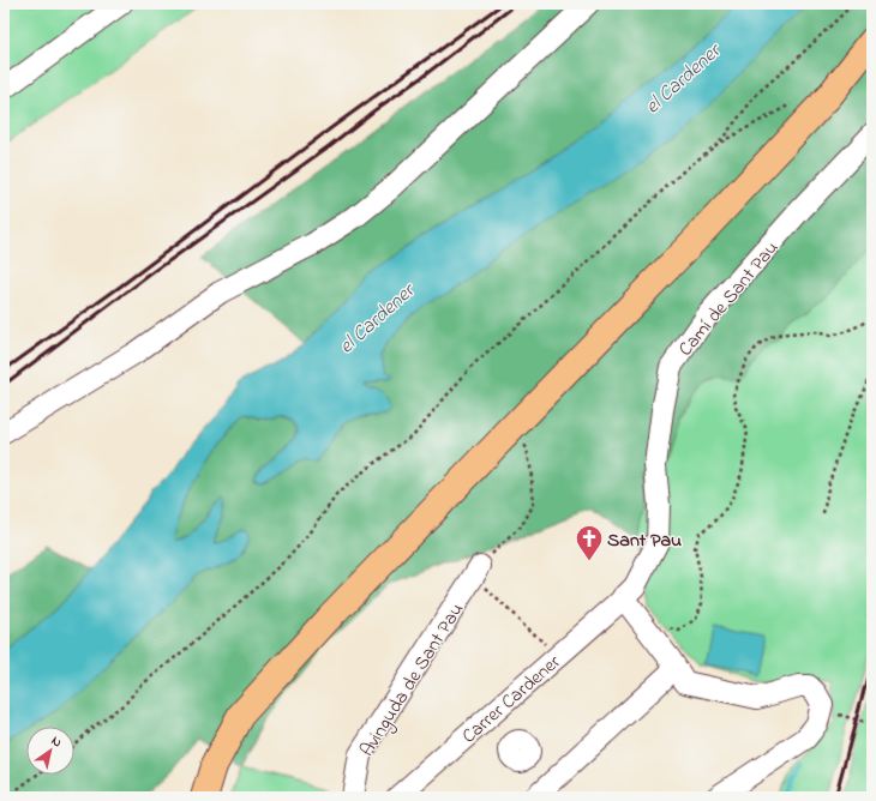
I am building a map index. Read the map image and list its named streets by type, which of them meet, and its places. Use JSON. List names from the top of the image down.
{
  "streets": {
    "street": ["Camí de Sant Pau", "Avinguda de Sant Pau", "Carrer Cardener"]
  },
  "crossings": [
    ["Camí de Sant Pau", "Carrer Cardener"]
  ],
  "water": ["el Cardener"],
  "places": {
    "church": ["Sant Pau"]
  },
  "north": "top right"
}
